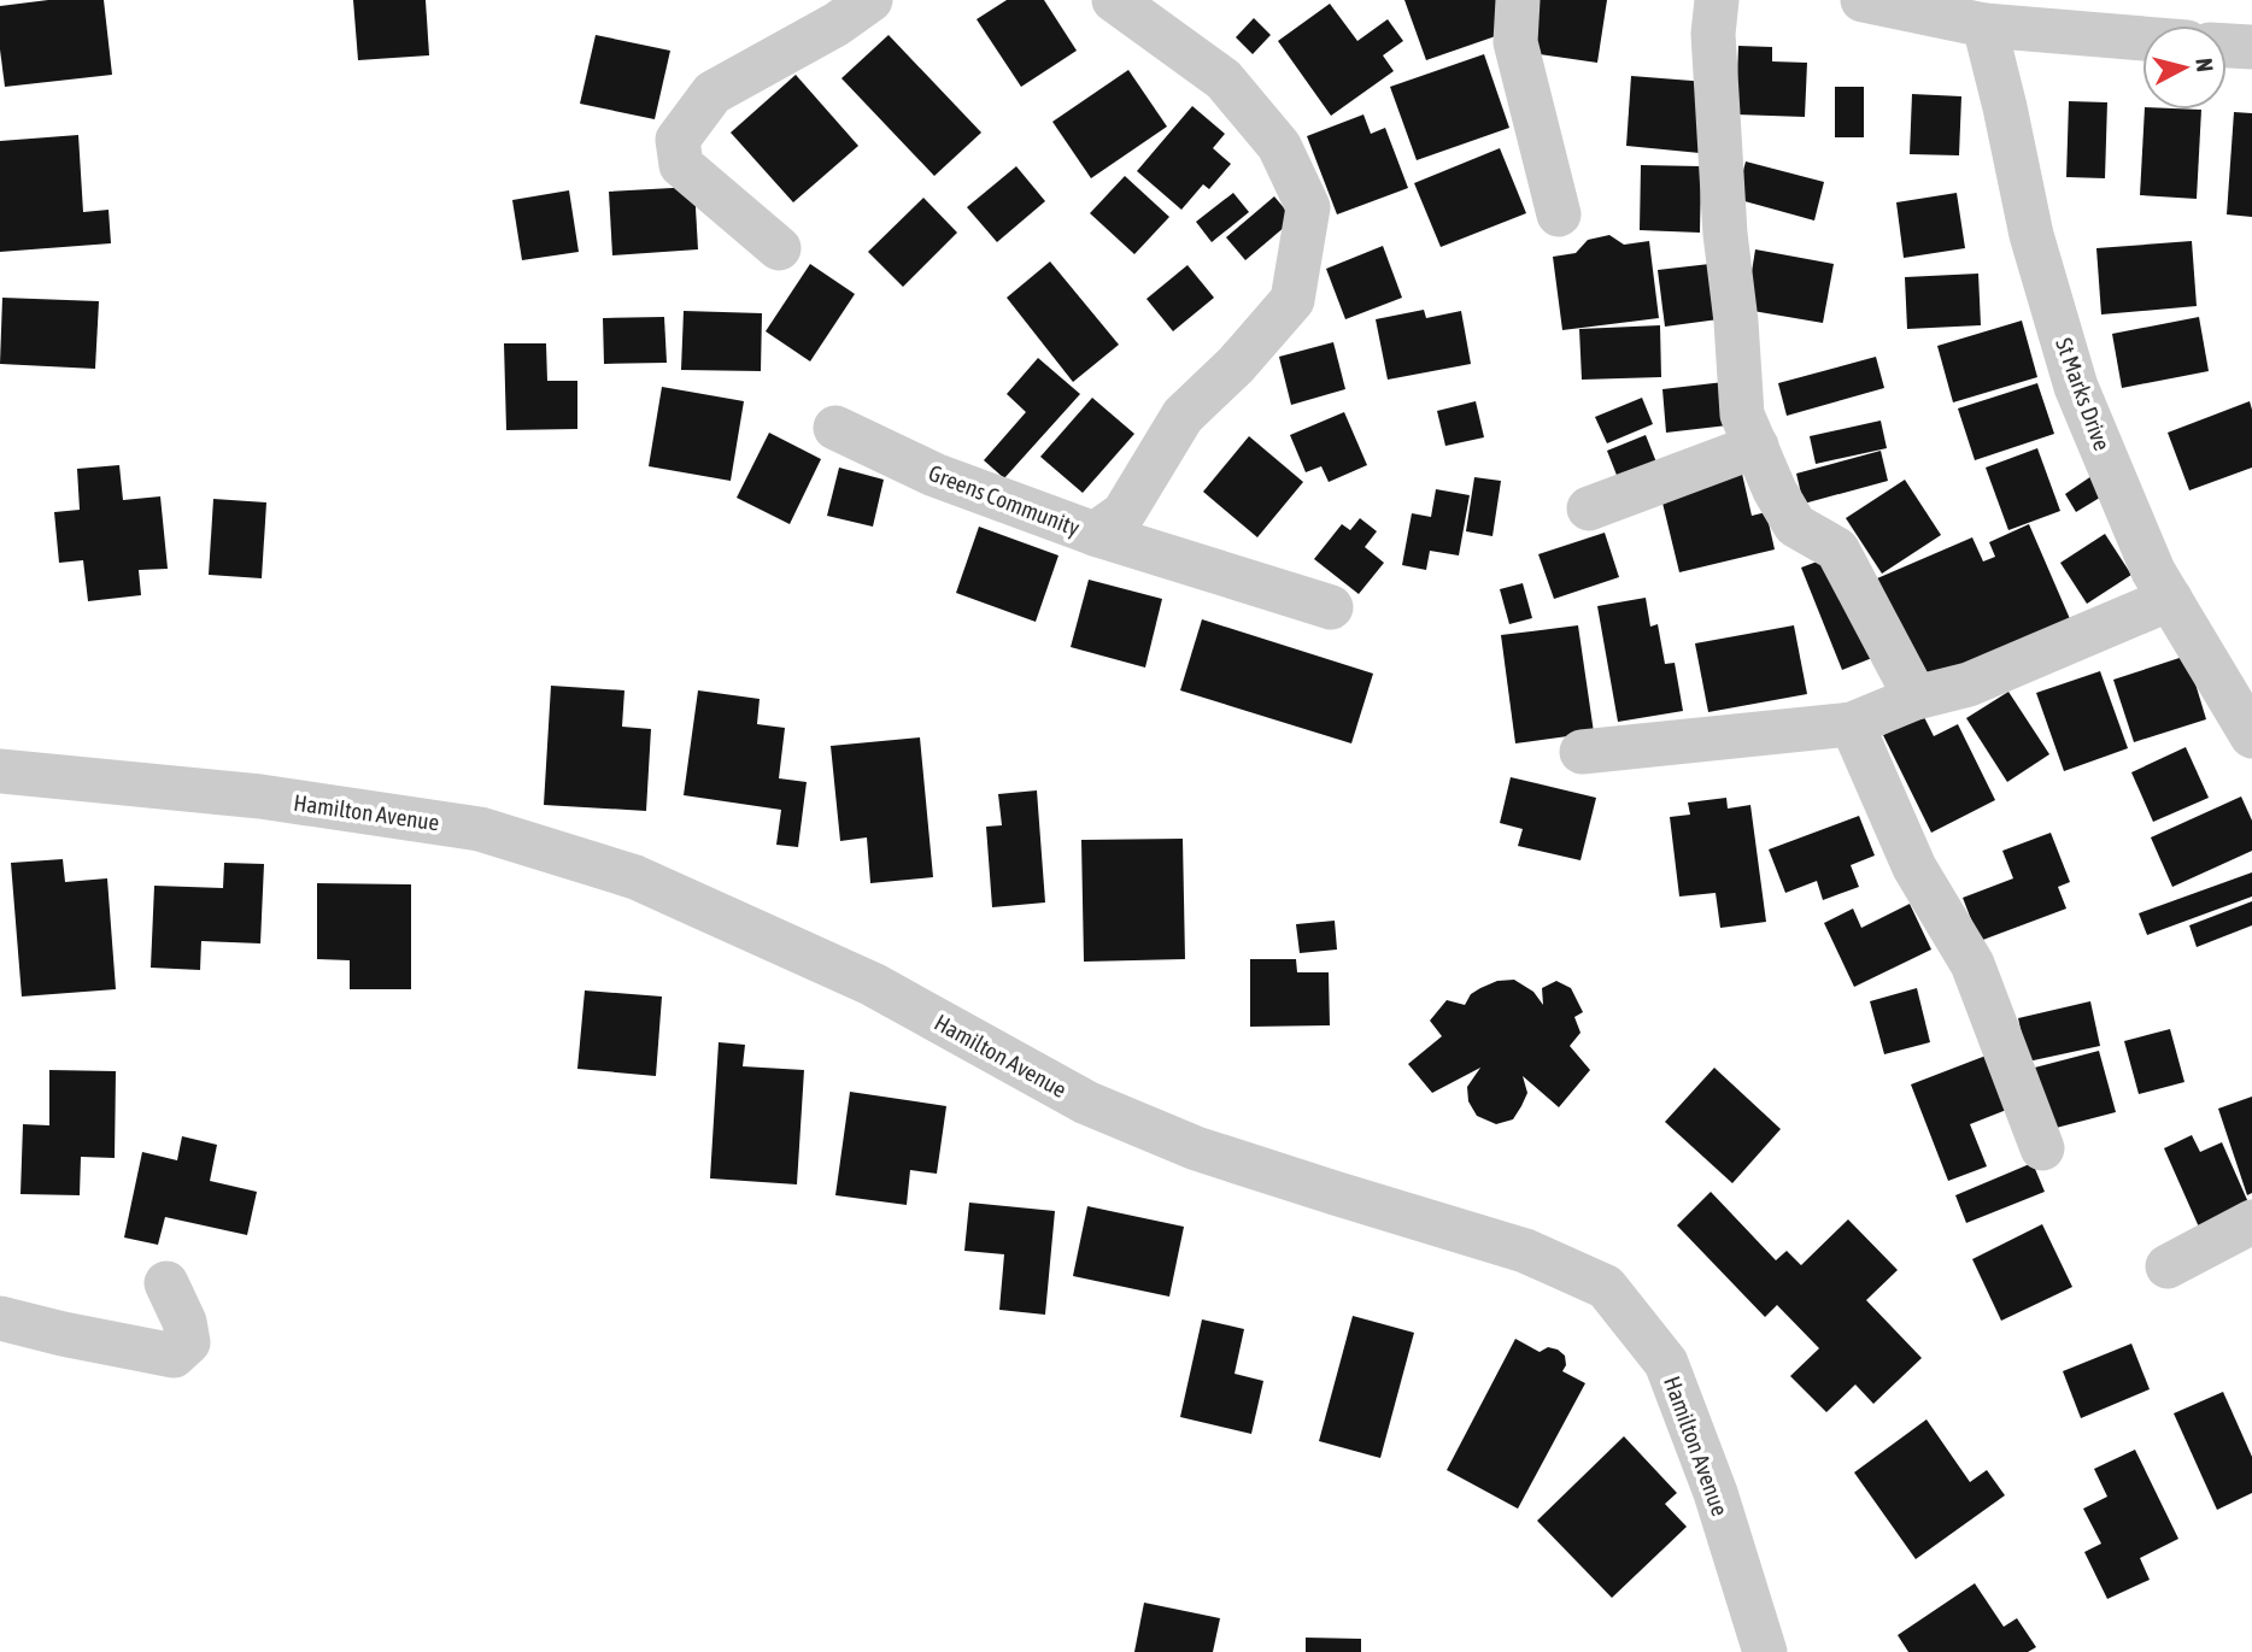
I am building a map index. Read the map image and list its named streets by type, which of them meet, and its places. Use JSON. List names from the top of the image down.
{
  "streets": {
    "street": ["St Marks Drive", "Greens Community", "Hamilton Avenue"]
  },
  "north": "right"
}
